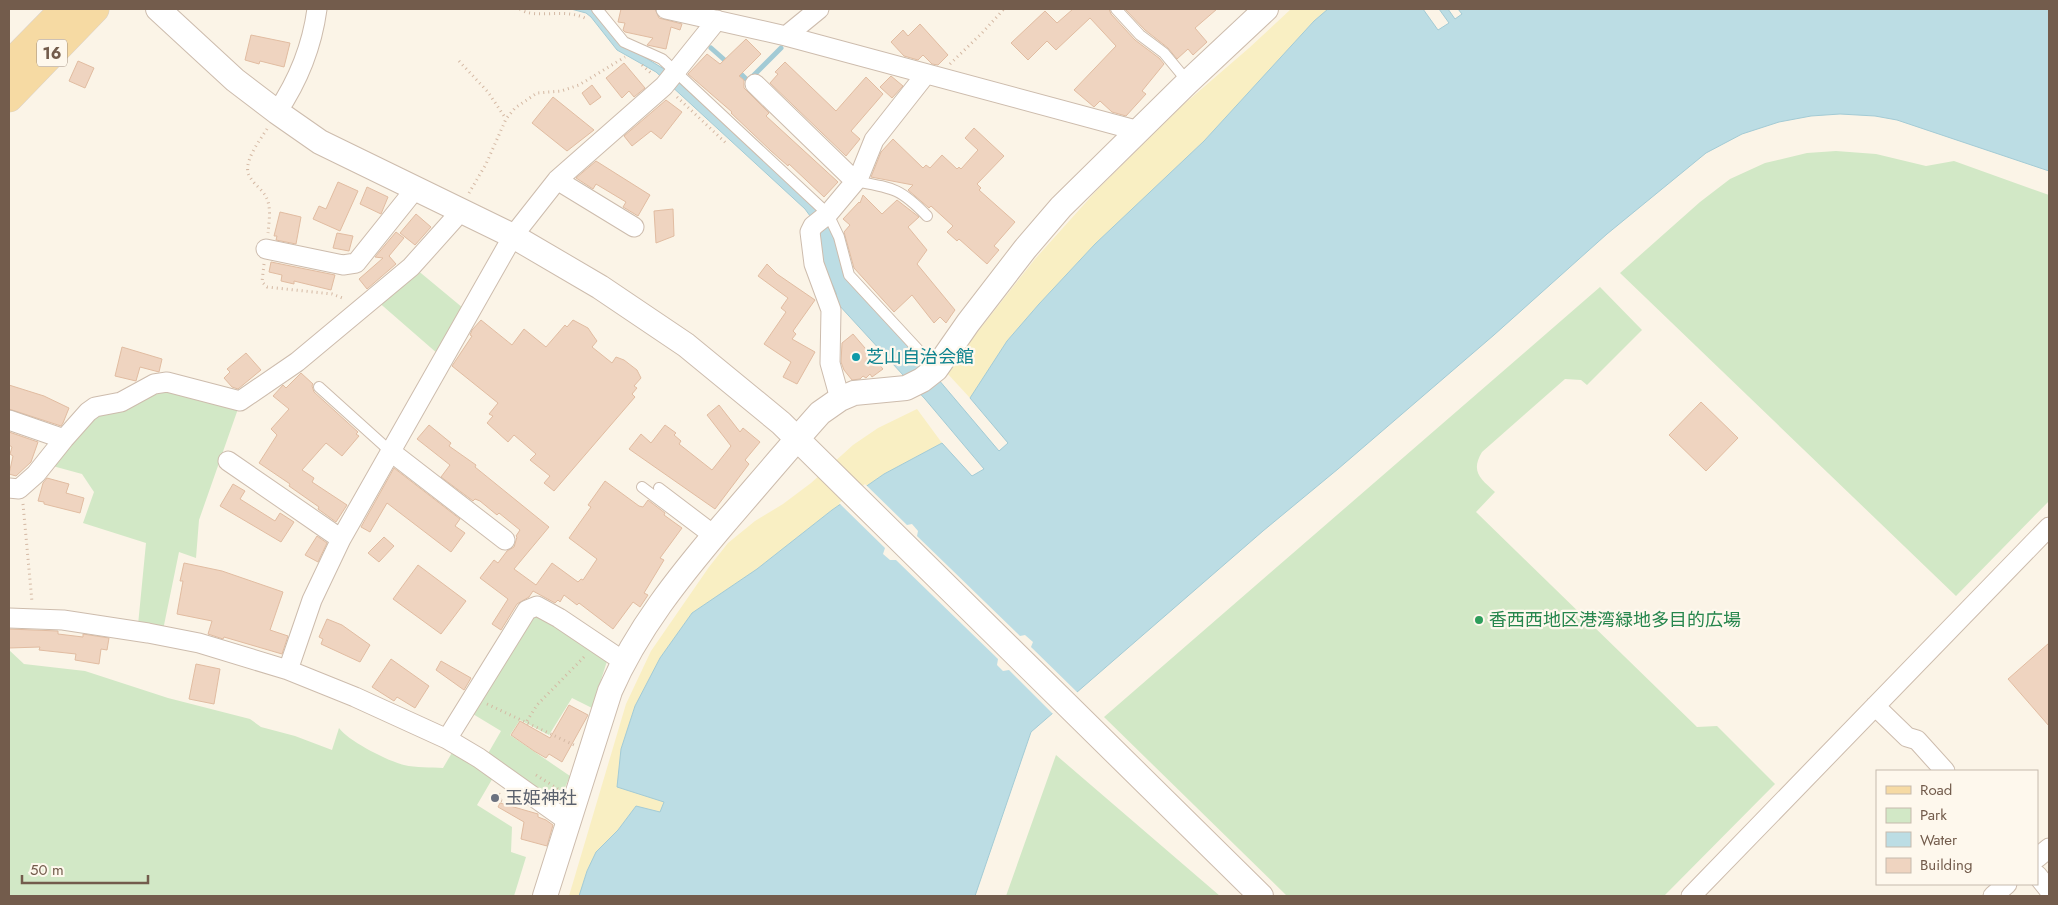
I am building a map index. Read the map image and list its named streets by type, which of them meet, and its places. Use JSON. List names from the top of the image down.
{
  "streets": {
    "main road": ["16"]
  },
  "places": ["芝山自治会館", "香西西地区港湾緑地多目的広場", "玉姫神社"],
  "legend": [
    "Road",
    "Park",
    "Water",
    "Building"
  ],
  "scale_bar": "50 m"
}
